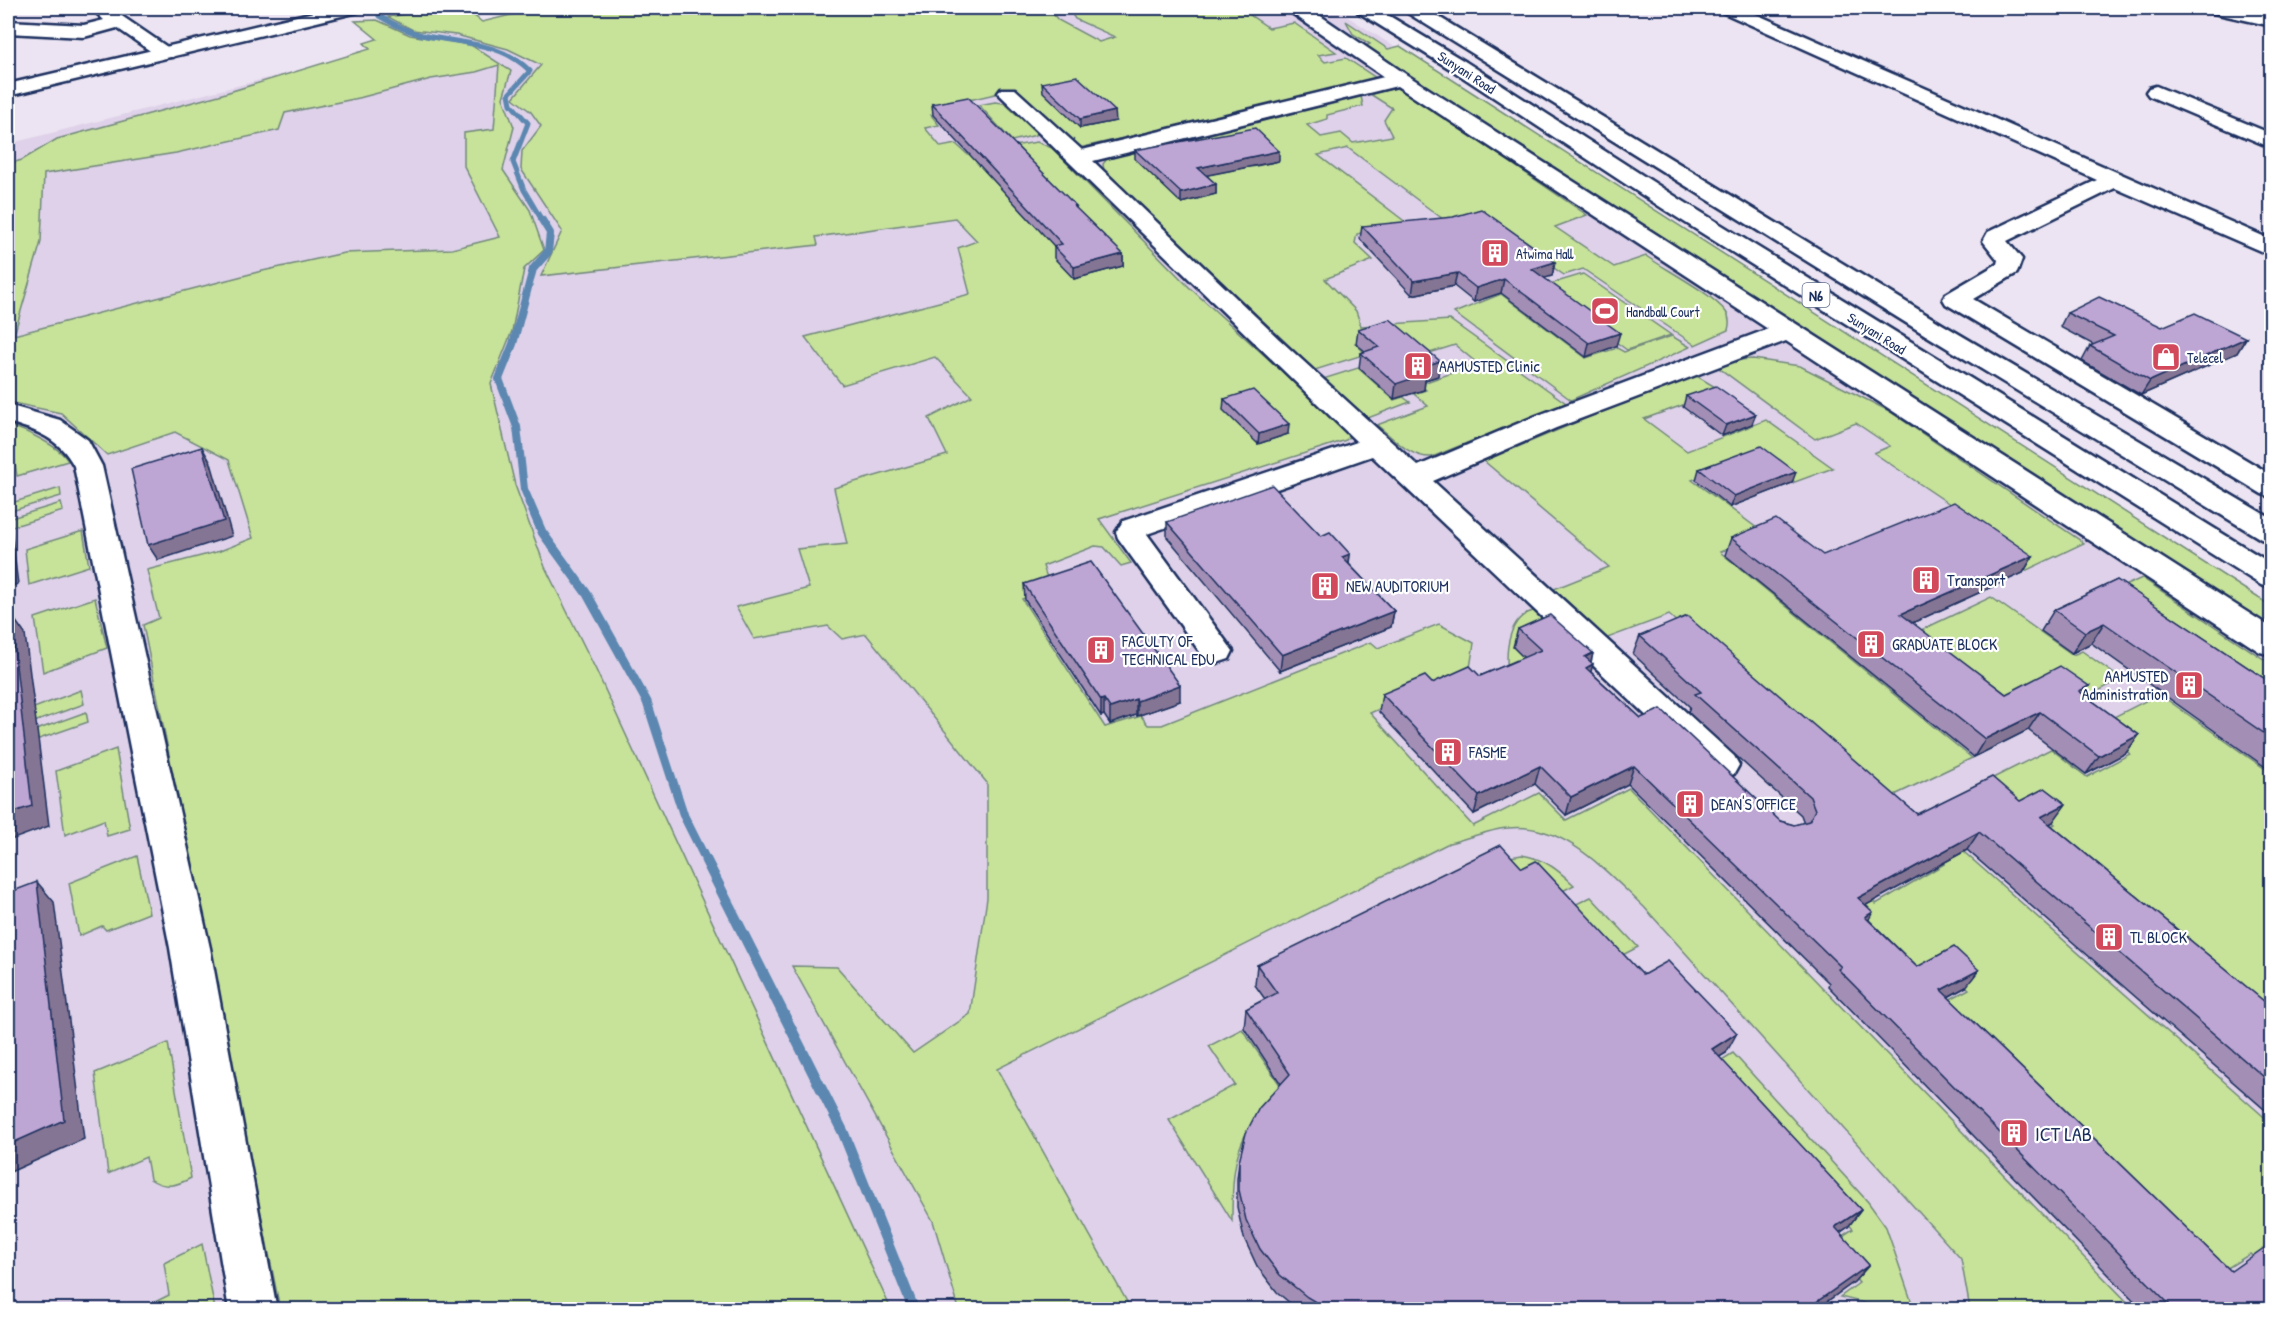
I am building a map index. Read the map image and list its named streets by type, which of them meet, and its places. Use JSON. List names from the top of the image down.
{
  "streets": {
    "street": ["Sunyani Road", "N6"]
  },
  "places": {
    "building": [
      "Atwima Hall",
      "AAMUSTED Clinic",
      "Transport",
      "NEW AUDITORIUM",
      "GRADUATE BLOCK",
      "FACULTY OF TECHNICAL EDU",
      "AAMUSTED Administration",
      "FASME",
      "DEAN'S OFFICE",
      "TL BLOCK",
      "ICT LAB"
    ],
    "sports": ["Handball Court"],
    "shop": ["Telecel"]
  }
}
